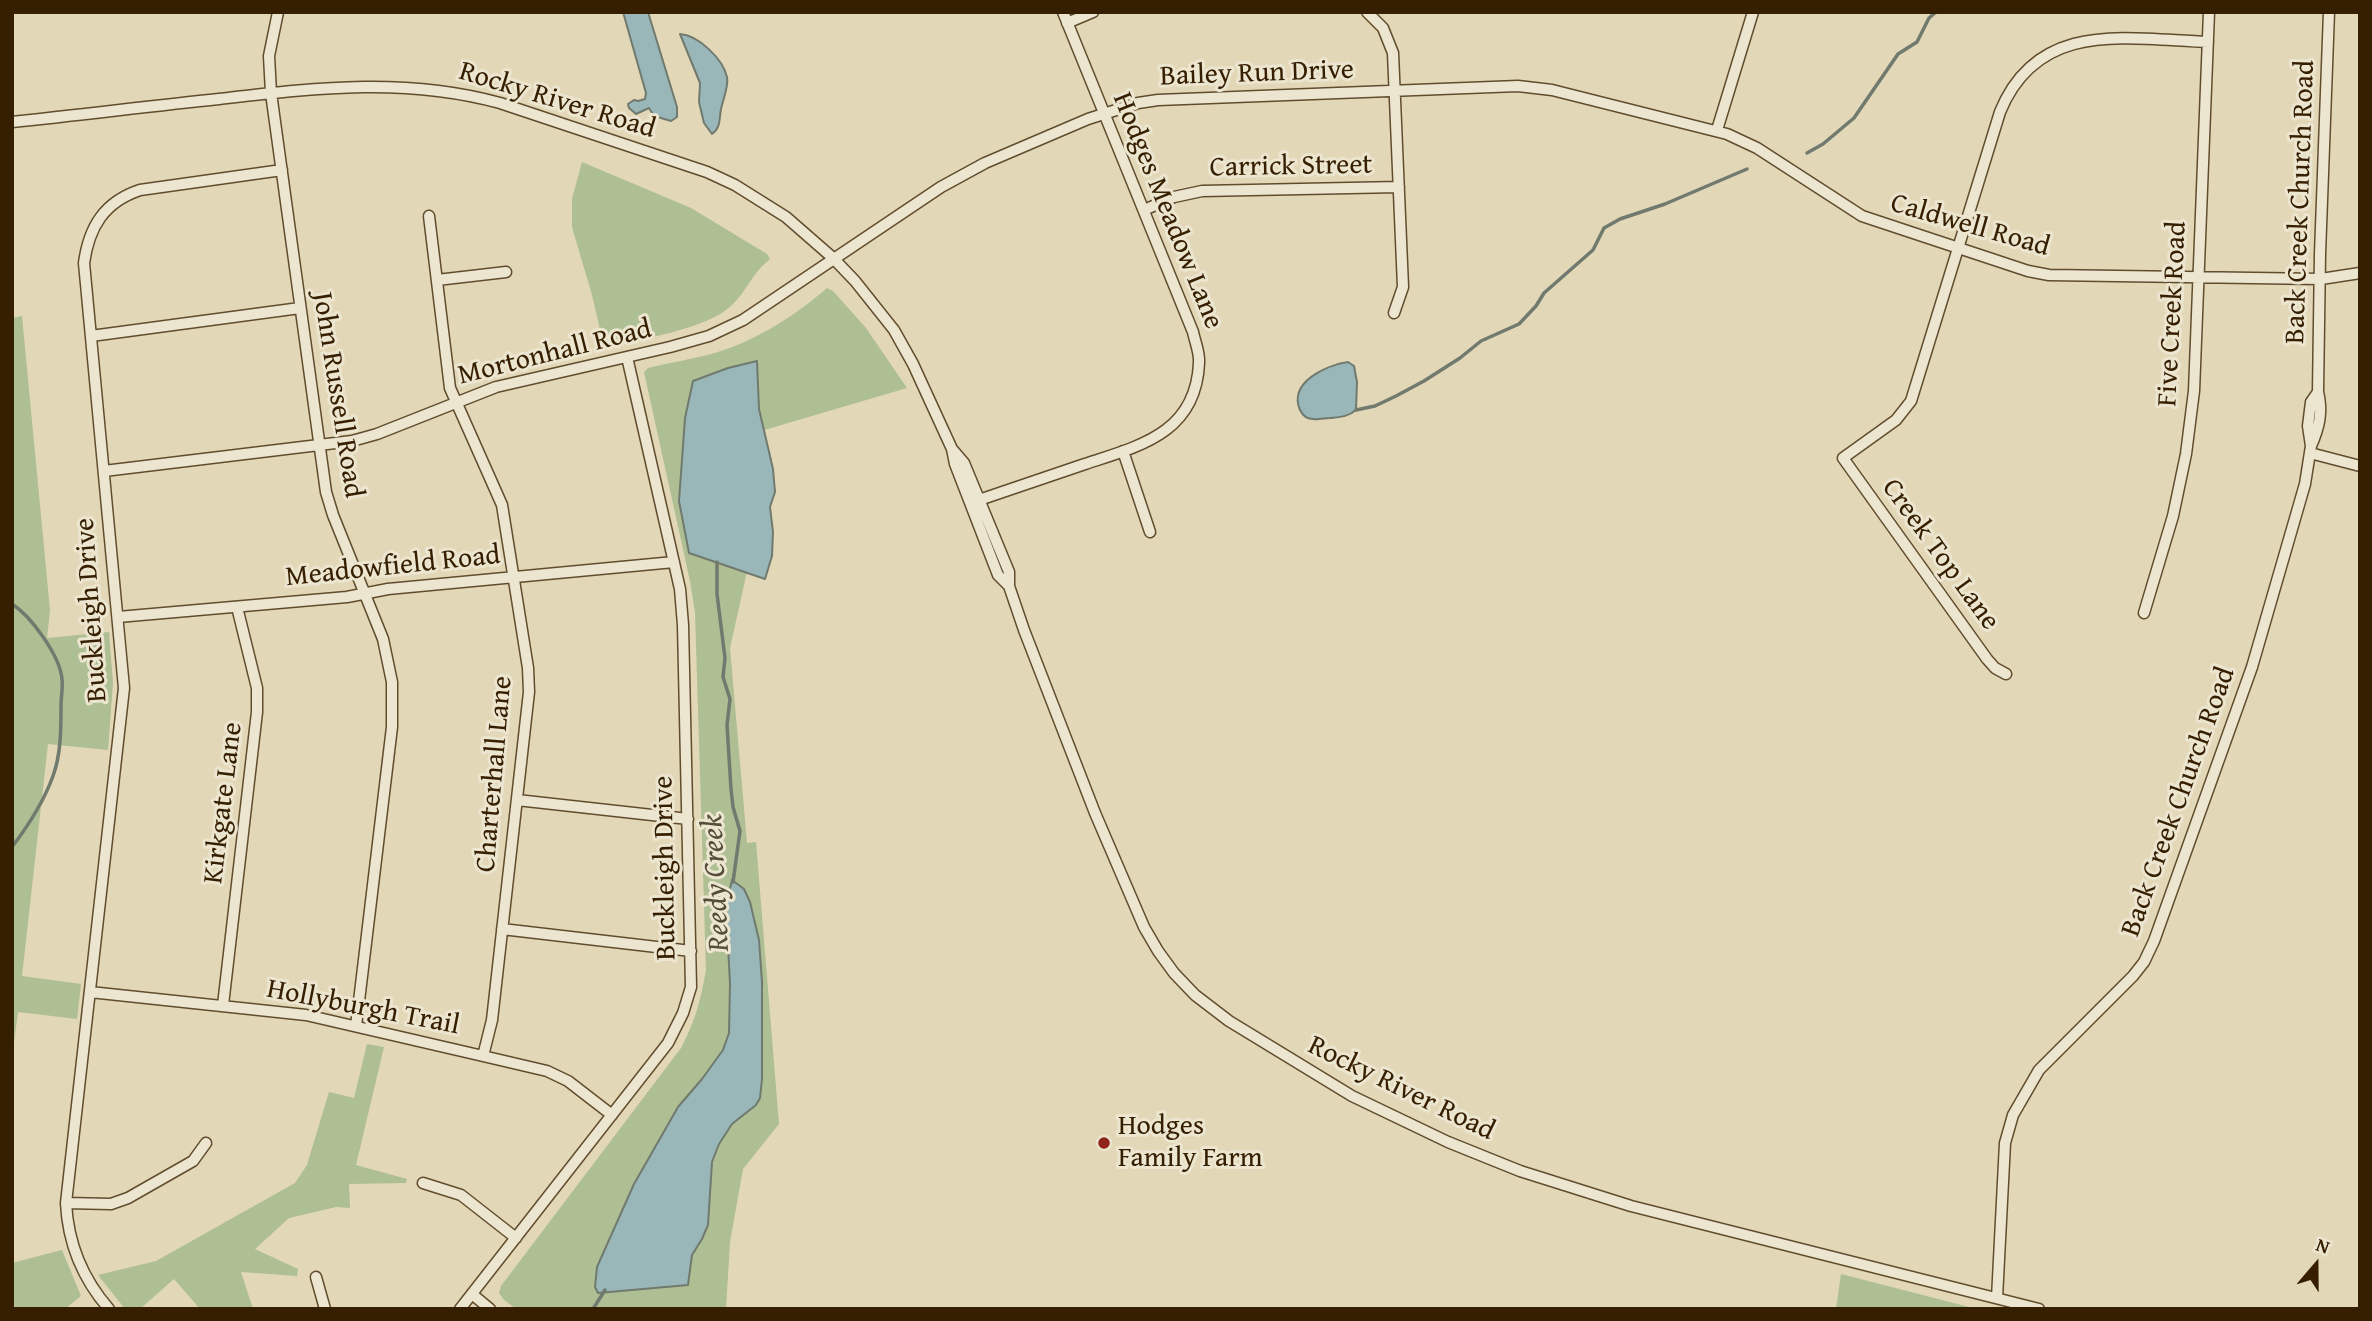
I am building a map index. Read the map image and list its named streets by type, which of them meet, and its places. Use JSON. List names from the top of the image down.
{
  "streets": {
    "street": [
      "Bailey Run Drive",
      "Rocky River Road",
      "Carrick Street",
      "Back Creek Church Road",
      "Hodges Meadow Lane",
      "Caldwell Road",
      "Five Creek Road",
      "Mortonhall Road",
      "John Russell Road",
      "Creek Top Lane",
      "Meadowfield Road",
      "Buckleigh Drive",
      "Charterhall Lane",
      "Kirkgate Lane",
      "Hollyburgh Trail"
    ]
  },
  "crossings": [
    ["Bailey Run Drive", "Rocky River Road"],
    ["Bailey Run Drive", "Hodges Meadow Lane"],
    ["Bailey Run Drive", "Caldwell Road"],
    ["Bailey Run Drive", "Mortonhall Road"],
    ["Rocky River Road", "Back Creek Church Road"],
    ["Rocky River Road", "Hodges Meadow Lane"],
    ["Rocky River Road", "Mortonhall Road"],
    ["Rocky River Road", "John Russell Road"],
    ["Carrick Street", "Hodges Meadow Lane"],
    ["Back Creek Church Road", "Caldwell Road"],
    ["Caldwell Road", "Five Creek Road"],
    ["Caldwell Road", "Creek Top Lane"],
    ["Mortonhall Road", "John Russell Road"],
    ["Mortonhall Road", "Buckleigh Drive"],
    ["Mortonhall Road", "Charterhall Lane"],
    ["John Russell Road", "Meadowfield Road"],
    ["John Russell Road", "Buckleigh Drive"],
    ["John Russell Road", "Hollyburgh Trail"],
    ["Meadowfield Road", "Buckleigh Drive"],
    ["Meadowfield Road", "Charterhall Lane"],
    ["Meadowfield Road", "Kirkgate Lane"],
    ["Buckleigh Drive", "Hollyburgh Trail"],
    ["Charterhall Lane", "Hollyburgh Trail"],
    ["Kirkgate Lane", "Hollyburgh Trail"]
  ],
  "water": ["Reedy Creek"],
  "places": ["Hodges Family Farm"],
  "north": "top"
}
